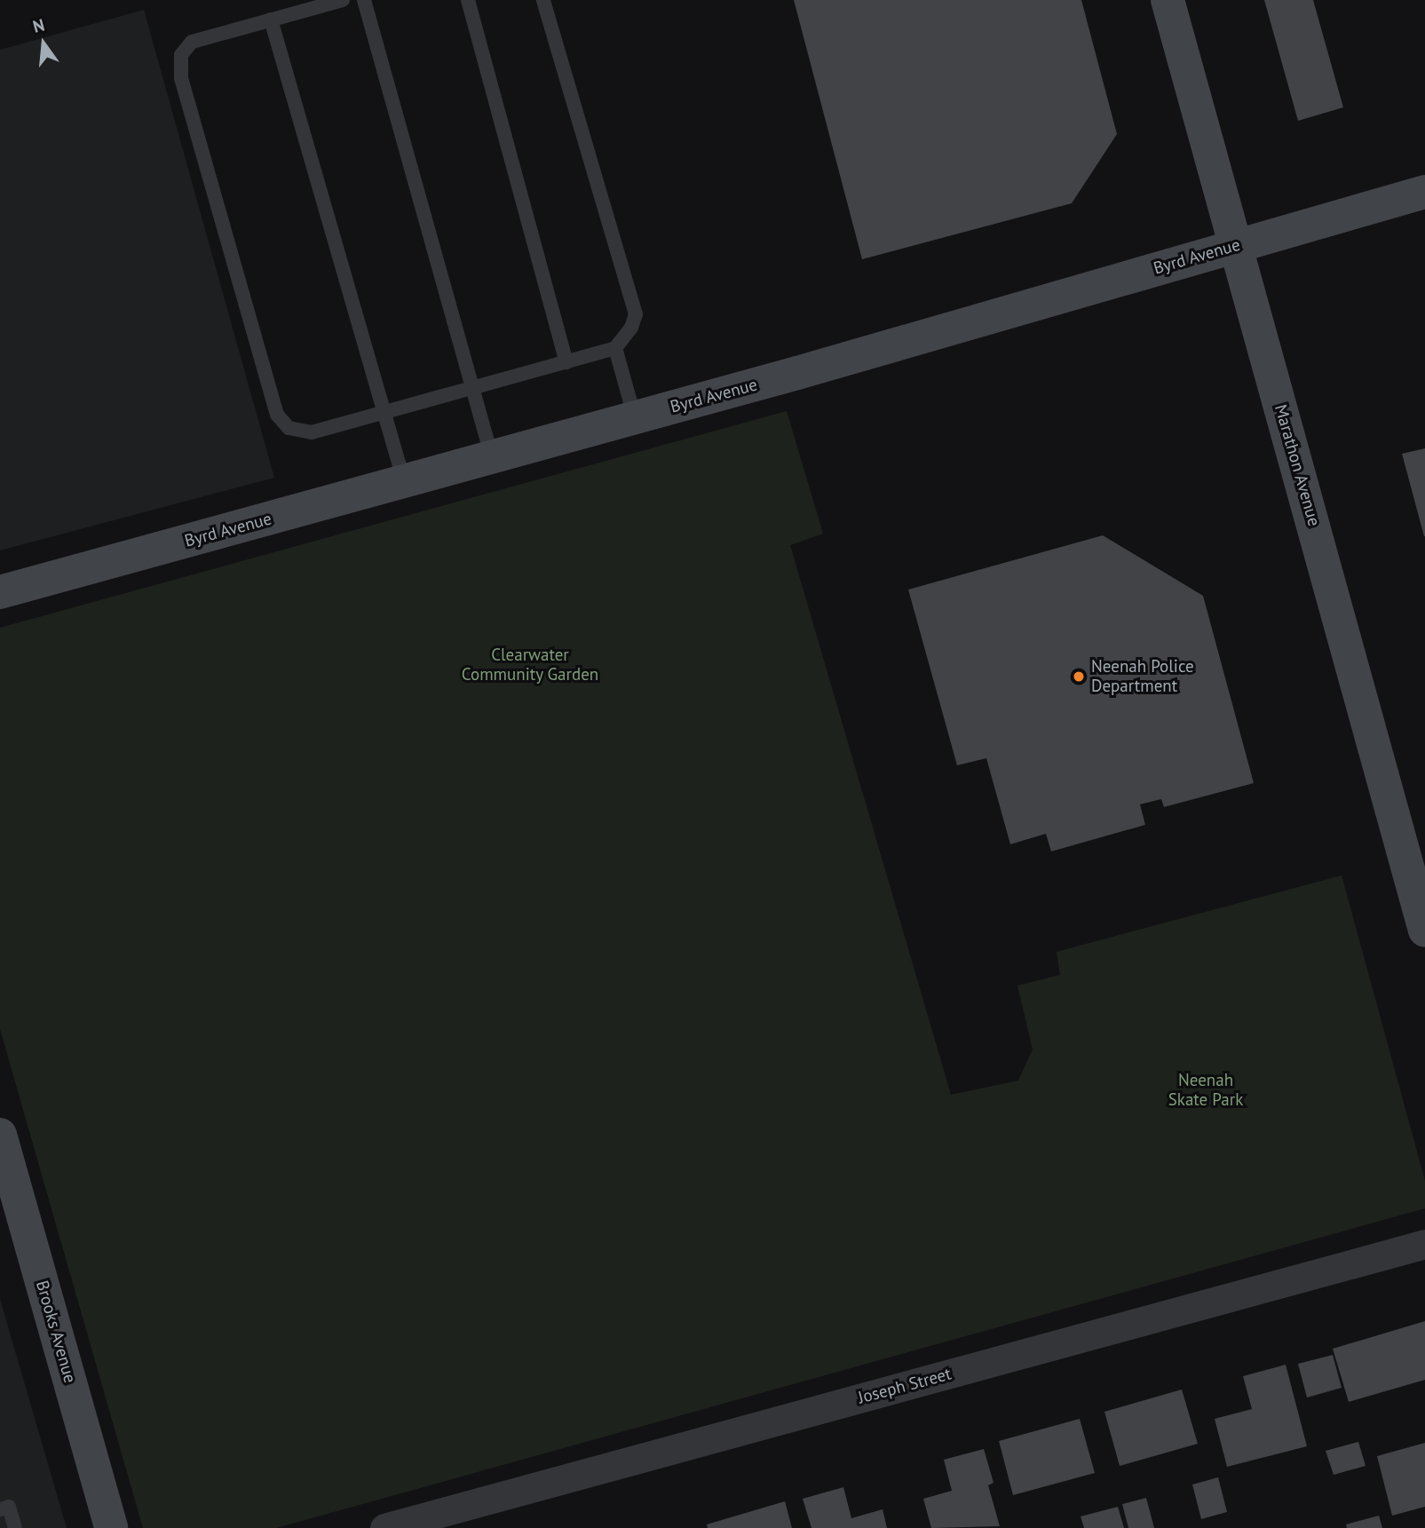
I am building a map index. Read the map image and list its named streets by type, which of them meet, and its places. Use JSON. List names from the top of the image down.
{
  "streets": {
    "street": [
      "Byrd Avenue",
      "Marathon Avenue",
      "Brooks Avenue",
      "Joseph Street"
    ]
  },
  "crossings": [
    ["Byrd Avenue", "Marathon Avenue"]
  ],
  "parks": ["Clearwater Community Garden", "Neenah Skate Park"],
  "places": ["Neenah Police Department"],
  "north": "top"
}
